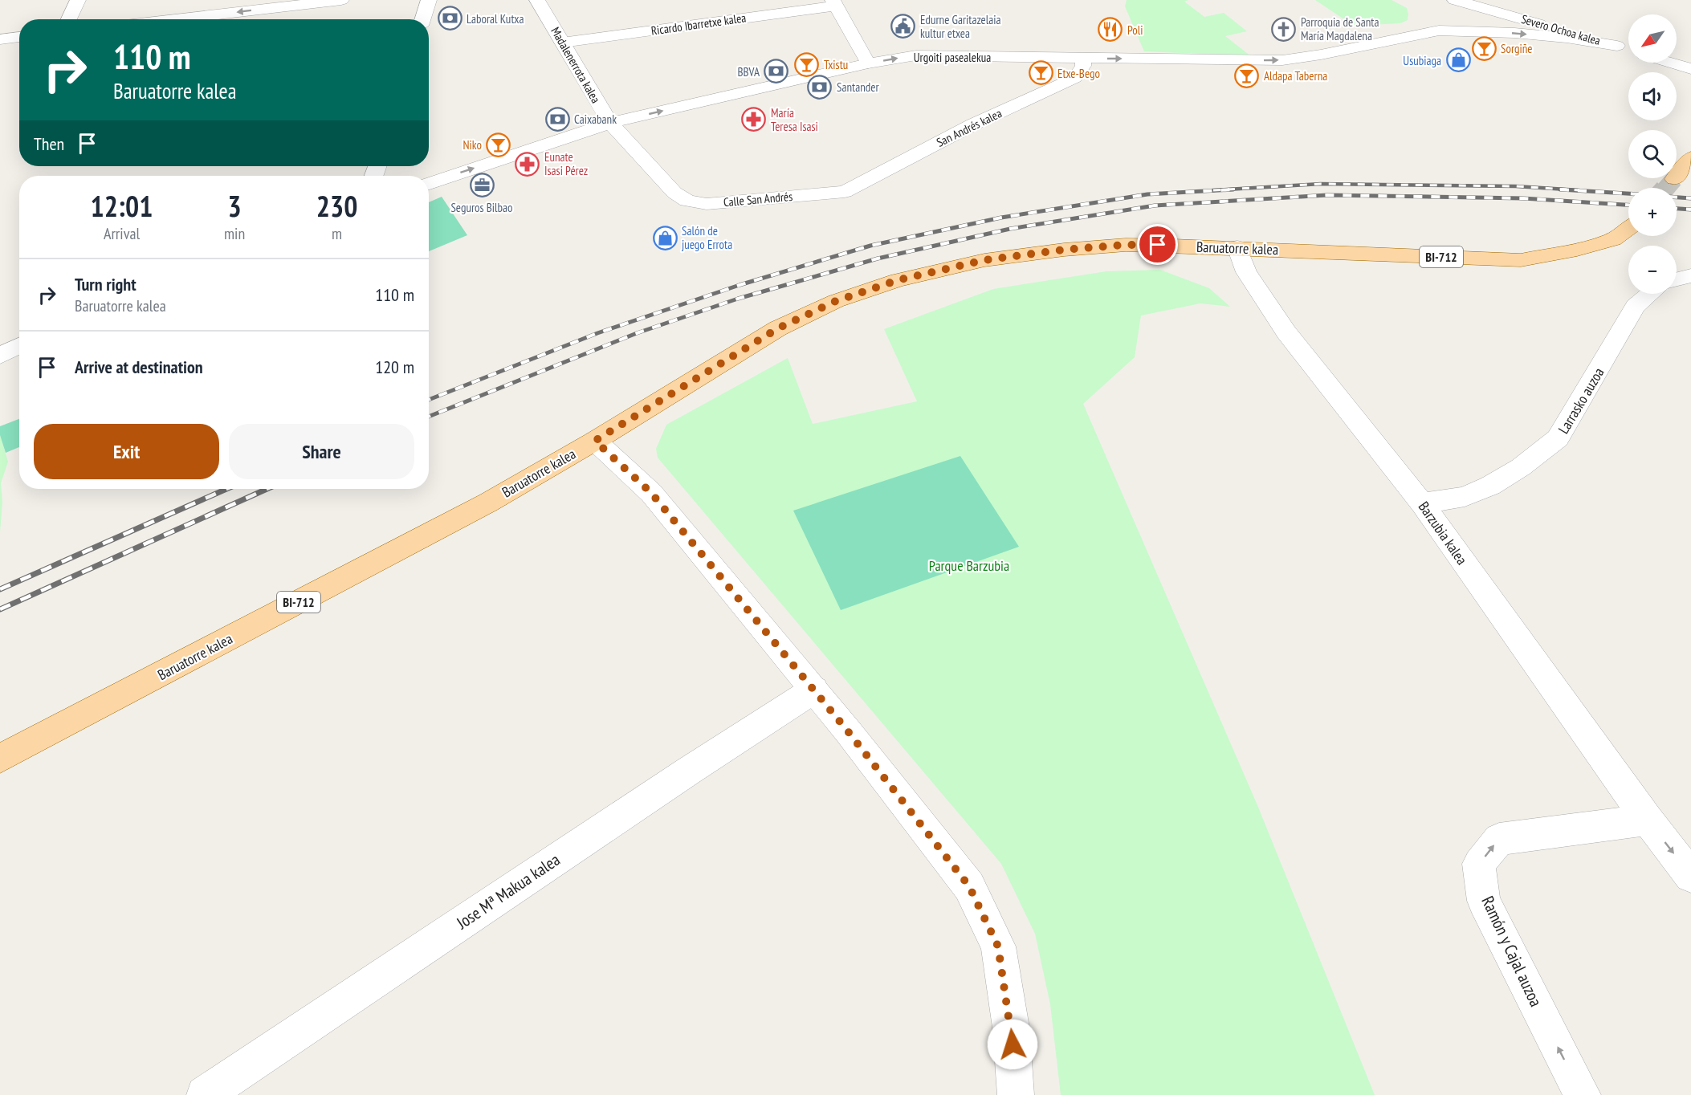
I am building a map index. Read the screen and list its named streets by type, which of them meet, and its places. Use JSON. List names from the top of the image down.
{
  "streets": {
    "main road": ["Baruatorre kalea", "BI-712"],
    "street": [
      "Ricardo Ibarretxe kalea",
      "Severo Ochoa kalea",
      "Urgoiti pasealekua",
      "Madalenerrota kalea",
      "San Andrés kalea",
      "Calle San Andrés",
      "Larrasko auzoa",
      "Barzubia kalea",
      "Jose Mª Makua kalea",
      "Ramón y Cajal auzoa"
    ]
  },
  "crossings": [
    ["Ricardo Ibarretxe kalea", "Madalenerrota kalea"],
    ["Severo Ochoa kalea", "Urgoiti pasealekua"],
    ["Urgoiti pasealekua", "Madalenerrota kalea"],
    ["Urgoiti pasealekua", "San Andrés kalea"],
    ["Madalenerrota kalea", "Calle San Andrés"],
    ["San Andrés kalea", "Calle San Andrés"],
    ["Baruatorre kalea", "Barzubia kalea"],
    ["Larrasko auzoa", "Barzubia kalea"],
    ["Barzubia kalea", "Ramón y Cajal auzoa"]
  ],
  "one_way": ["Urgoiti pasealekua"],
  "parks": ["Parque Barzubia"],
  "places": {
    "bank": [
      "Laboral Kutxa",
      "BBVA",
      "Santander",
      "Caixabank"
    ],
    "public building": ["Edurne Garitazelaia kultur etxea"],
    "church": ["Parroquia de Santa María Magdalena"],
    "restaurant": ["Poli"],
    "bar": [
      "Sorgiñe",
      "Txistu",
      "Etxe-Bego",
      "Aldapa Taberna",
      "Niko"
    ],
    "shop": ["Usubiaga", "Salón de juego Errota"],
    "pharmacy": ["María Teresa Isasi", "Eunate Isasi Pérez"],
    "office": ["Seguros Bilbao"]
  },
  "north": "bottom left",
  "page": {
    "map_buttons": ["+", "−"],
    "turn": ["110 m", "Baruatorre kalea"],
    "then": "Then",
    "eta": [
      "12:01",
      "Arrival",
      "3",
      "min",
      "230",
      "m"
    ],
    "list": [
      {
        "name": "Turn right",
        "note": "Baruatorre kalea",
        "value": "110 m"
      },
      {
        "name": "Arrive at destination",
        "value": "120 m"
      }
    ],
    "buttons": ["Exit", "Share"]
  }
}
